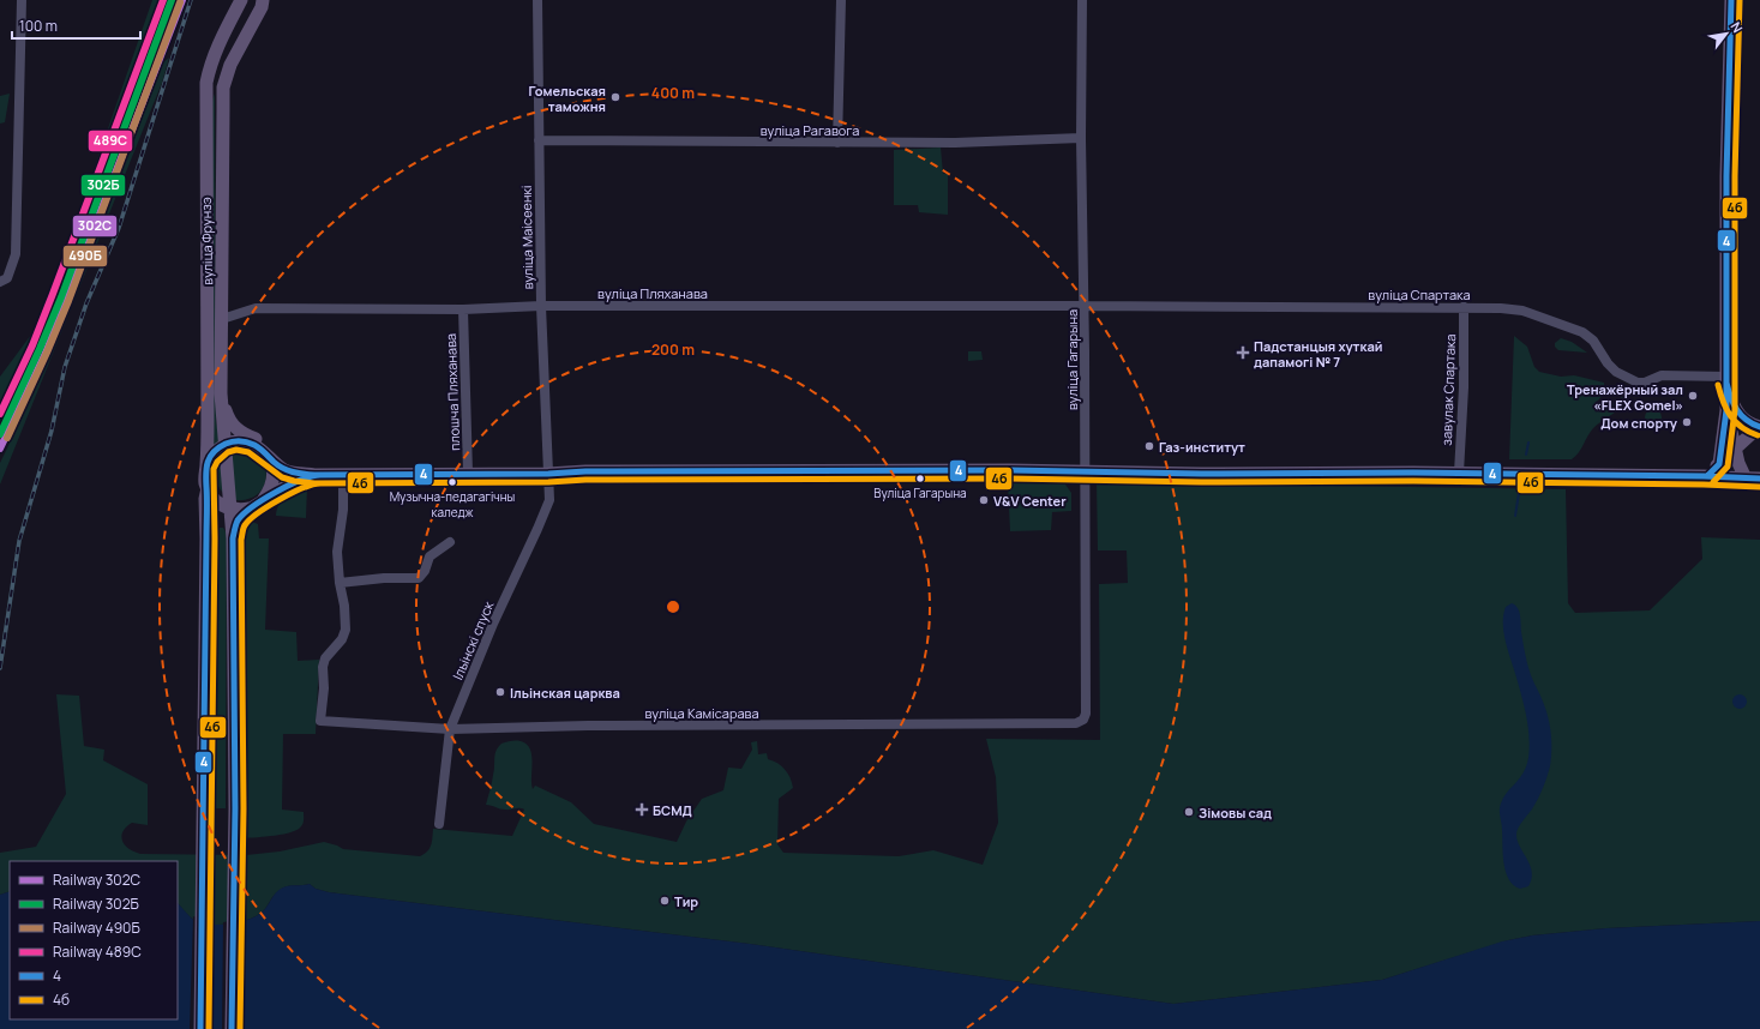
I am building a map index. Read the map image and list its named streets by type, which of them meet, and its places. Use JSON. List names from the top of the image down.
{
  "streets": {
    "main road": ["вуліца Фрунзэ"],
    "street": [
      "вуліца Рагавога",
      "вуліца Маісеенкі",
      "вуліца Пляханава",
      "вуліца Спартака",
      "вуліца Гагарына",
      "завулак Спартака",
      "плошча Пляханава",
      "Ільінскі спуск",
      "вуліца Камісарава"
    ]
  },
  "crossings": [
    ["вуліца Рагавога", "вуліца Маісеенкі"],
    ["вуліца Рагавога", "вуліца Гагарына"],
    ["вуліца Маісеенкі", "вуліца Пляханава"],
    ["вуліца Маісеенкі", "Ільінскі спуск"],
    ["вуліца Фрунзэ", "вуліца Пляханава"],
    ["вуліца Пляханава", "вуліца Спартака"],
    ["вуліца Пляханава", "вуліца Гагарына"],
    ["вуліца Пляханава", "плошча Пляханава"],
    ["вуліца Спартака", "вуліца Гагарына"],
    ["вуліца Спартака", "завулак Спартака"],
    ["вуліца Гагарына", "вуліца Камісарава"],
    ["Ільінскі спуск", "вуліца Камісарава"]
  ],
  "places": {
    "other": [
      "Гомельская таможня",
      "Тренажёрный зал «FLEX Gomel»",
      "Дом спорту",
      "Газ-институт",
      "Вуліца Гагарына",
      "Музычна-педагагічны каледж",
      "V&V Center",
      "Ільінская царква",
      "Зімовы сад",
      "Тир"
    ],
    "health": ["Падстанцыя хуткай дапамогі № 7", "БСМД"]
  },
  "lines": [
    "rail line 302С",
    "rail line 302Б",
    "rail line 489С",
    "transit line 4",
    "transit line 4б",
    "rail line 490Б"
  ],
  "legend": [
    "Railway 302С",
    "Railway 302Б",
    "Railway 490Б",
    "Railway 489С",
    "4",
    "4б"
  ],
  "scale_bar": "100 m",
  "north": "top right",
  "rings": ["400 m", "200 m"]
}
